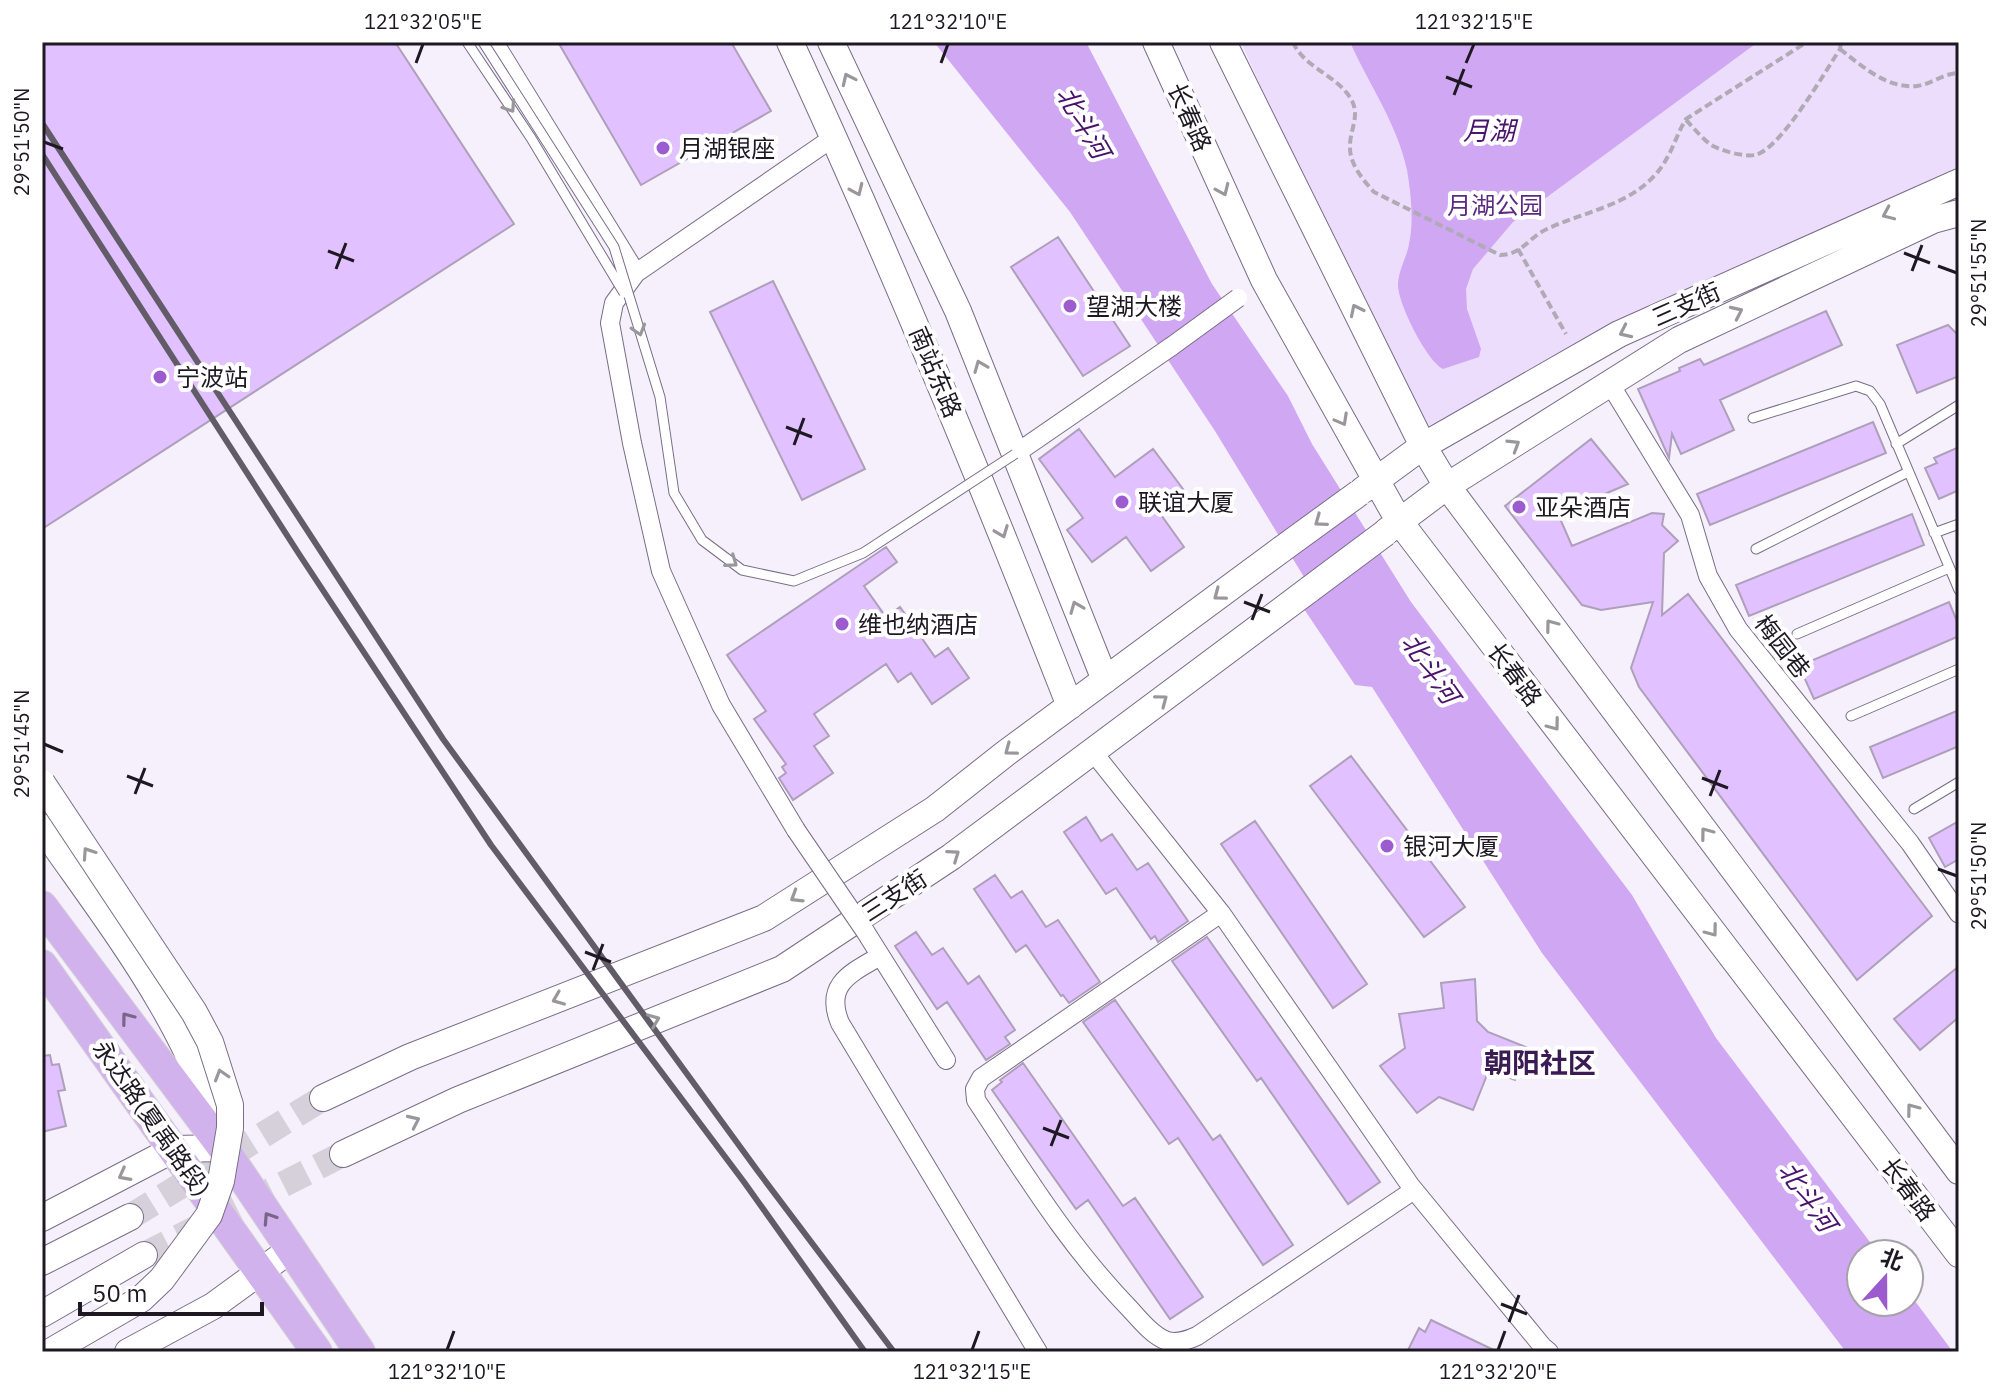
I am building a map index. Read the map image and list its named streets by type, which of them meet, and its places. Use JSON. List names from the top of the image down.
{
  "streets": {
    "main road": [
      "长春路",
      "三支街",
      "南站东路",
      "永达路(夏禹路段)"
    ],
    "street": ["梅园巷"]
  },
  "crossings": [
    ["长春路", "三支街"],
    ["三支街", "南站东路"],
    ["三支街", "梅园巷"]
  ],
  "districts": ["朝阳社区"],
  "water": ["北斗河", "月湖"],
  "parks": ["月湖公园"],
  "places": [
    "月湖银座",
    "望湖大楼",
    "宁波站",
    "联谊大厦",
    "亚朵酒店",
    "维也纳酒店",
    "银河大厦"
  ],
  "scale_bar": "50 m",
  "north": "top",
  "coordinates": [
    "121°32'05\"E",
    "121°32'10\"E",
    "121°32'15\"E",
    "29°51'50\"N",
    "29°51'55\"N",
    "29°51'45\"N",
    "121°32'20\"E"
  ]
}
